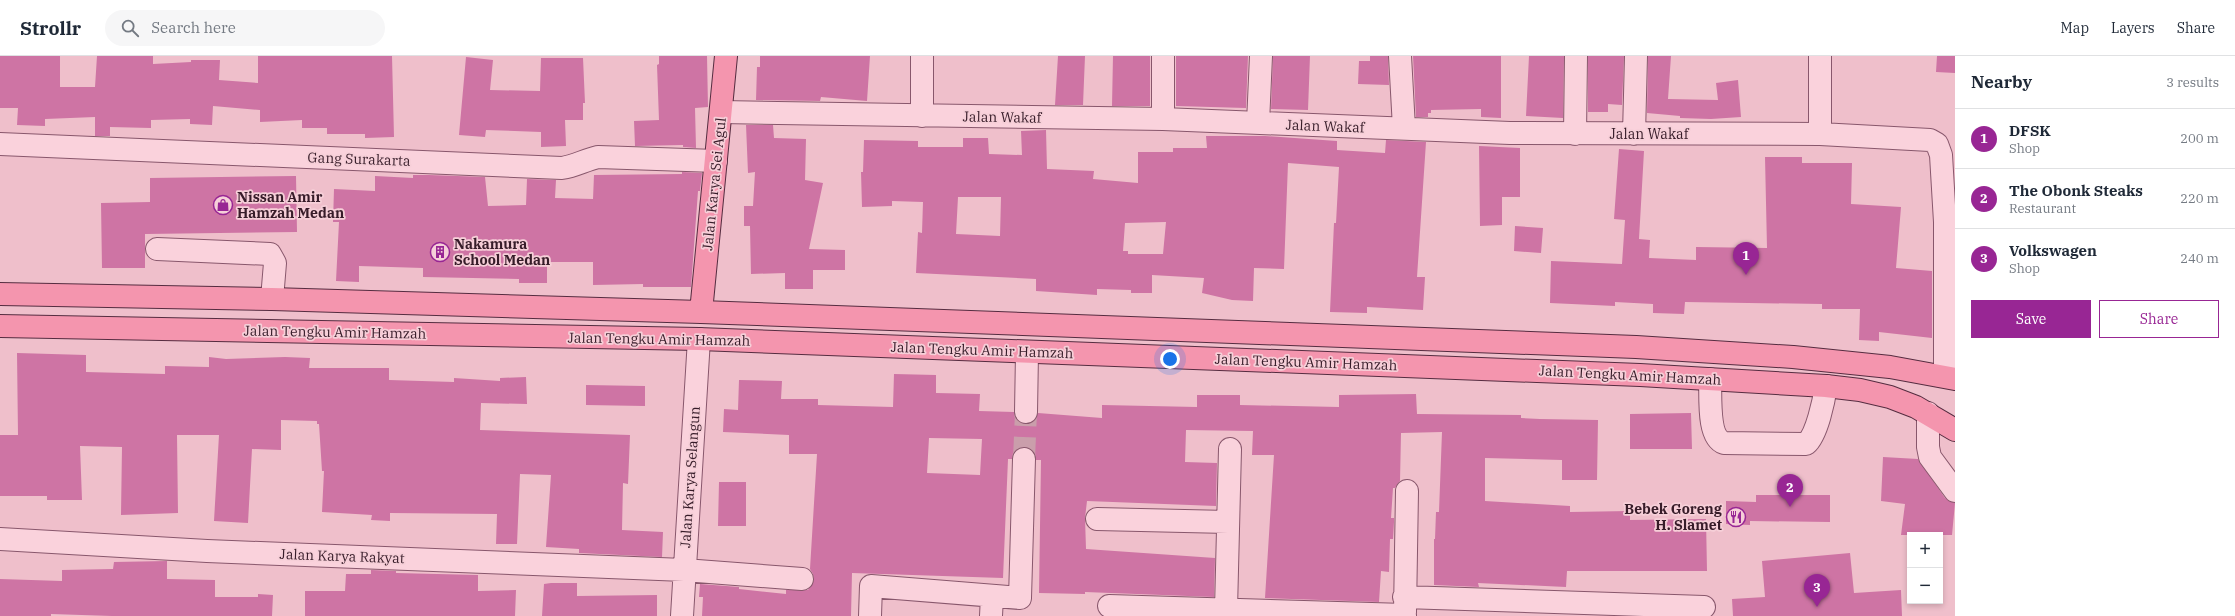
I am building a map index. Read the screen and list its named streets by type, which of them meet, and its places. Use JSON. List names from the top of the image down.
{
  "streets": {
    "main road": ["Jalan Karya Sei Agul", "Jalan Tengku Amir Hamzah"],
    "street": [
      "Jalan Wakaf",
      "Gang Surakarta",
      "Jalan Karya Selangun",
      "Jalan Karya Rakyat"
    ]
  },
  "crossings": [
    ["Jalan Wakaf", "Jalan Karya Sei Agul"],
    ["Jalan Wakaf", "Jalan Tengku Amir Hamzah"],
    ["Gang Surakarta", "Jalan Karya Sei Agul"],
    ["Jalan Karya Sei Agul", "Jalan Tengku Amir Hamzah"],
    ["Jalan Tengku Amir Hamzah", "Jalan Karya Selangun"],
    ["Jalan Karya Selangun", "Jalan Karya Rakyat"]
  ],
  "places": {
    "shop": ["Nissan Amir Hamzah Medan"],
    "building": ["Nakamura School Medan"],
    "restaurant": ["Bebek Goreng H. Slamet"]
  },
  "page": {
    "header": "Strollr",
    "search": "Search here",
    "nav": ["Map", "Layers", "Share"],
    "heading": ["Nearby", "3 results"],
    "list": [
      {
        "mark": "1",
        "name": "DFSK",
        "note": "Shop",
        "value": "200 m"
      },
      {
        "mark": "2",
        "name": "The Obonk Steaks",
        "note": "Restaurant",
        "value": "220 m"
      },
      {
        "mark": "3",
        "name": "Volkswagen",
        "note": "Shop",
        "value": "240 m"
      }
    ],
    "pins": ["1", "2", "3"],
    "buttons": ["Save", "Share"],
    "map_buttons": ["+", "−"]
  }
}
